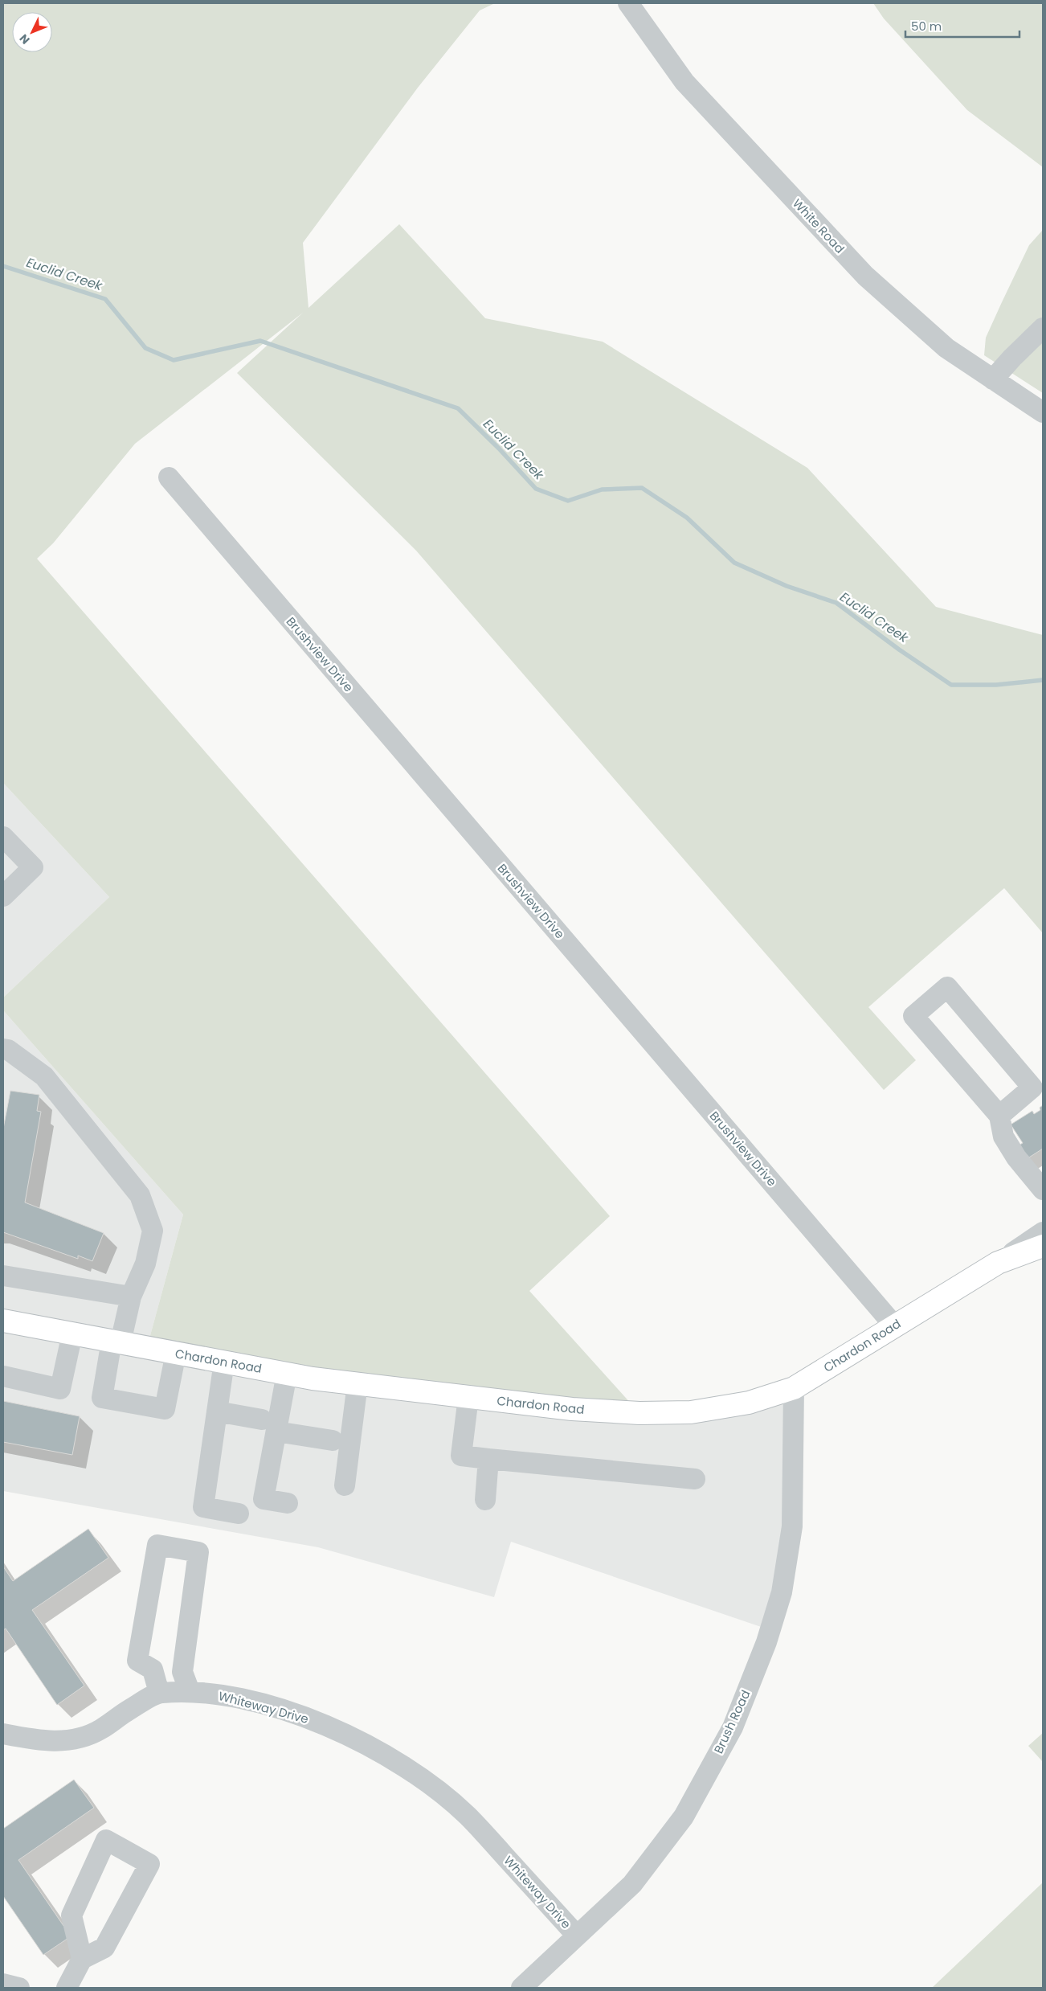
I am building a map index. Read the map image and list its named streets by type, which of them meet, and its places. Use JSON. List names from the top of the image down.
{
  "streets": {
    "main road": ["Chardon Road"],
    "street": [
      "White Road",
      "Brushview Drive",
      "Whiteway Drive",
      "Brush Road"
    ]
  },
  "crossings": [
    ["Brushview Drive", "Chardon Road"],
    ["Chardon Road", "Brush Road"],
    ["Whiteway Drive", "Brush Road"]
  ],
  "water": ["Euclid Creek"],
  "scale_bar": "50 m",
  "north": "bottom left"
}
